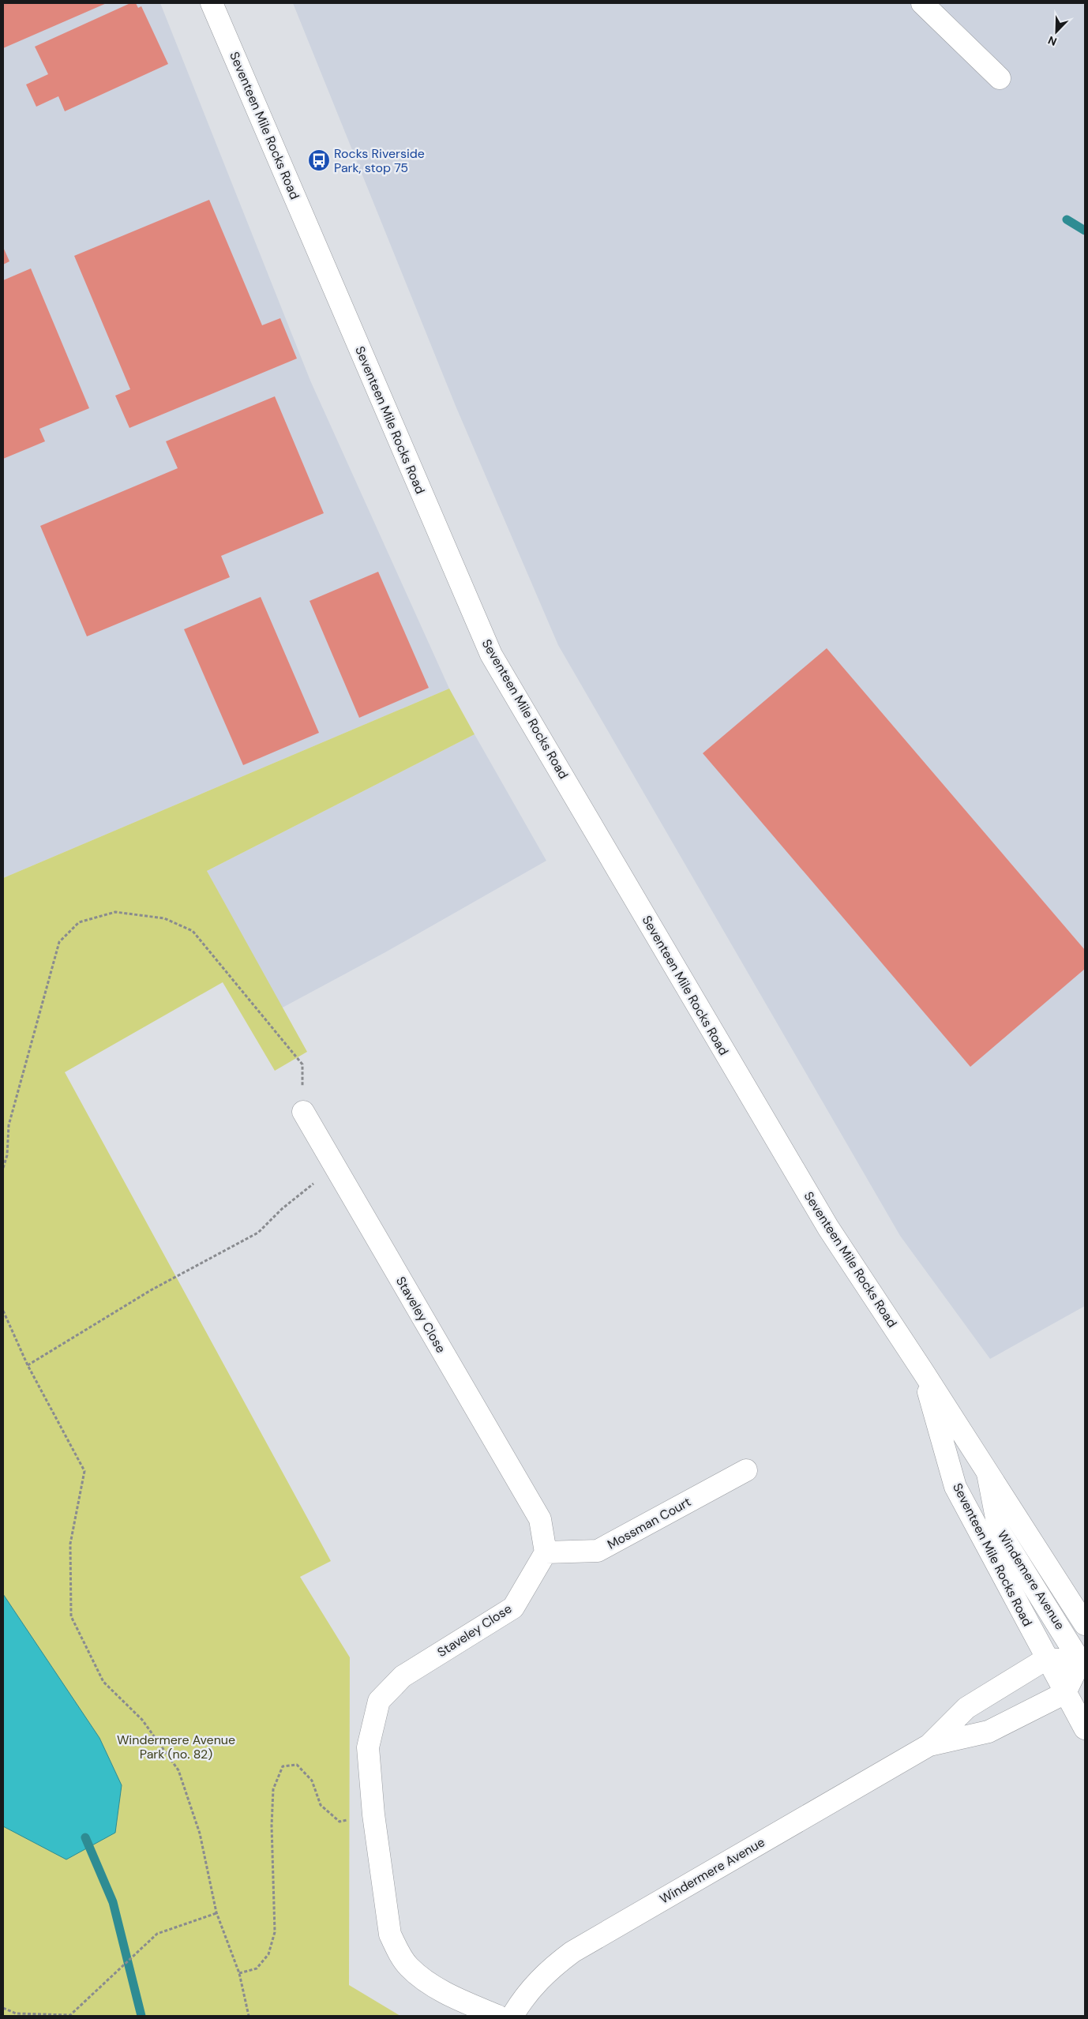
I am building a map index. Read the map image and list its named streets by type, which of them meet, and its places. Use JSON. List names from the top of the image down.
{
  "streets": {
    "street": [
      "Seventeen Mile Rocks Road",
      "Staveley Close",
      "Mossman Court",
      "Windemere Avenue",
      "Windermere Avenue"
    ]
  },
  "crossings": [
    ["Seventeen Mile Rocks Road", "Windemere Avenue"],
    ["Staveley Close", "Mossman Court"]
  ],
  "parks": ["Windermere Avenue Park (no. 82)"],
  "places": {
    "bus stop": ["Rocks Riverside Park, stop 75"]
  },
  "north": "bottom left"
}
